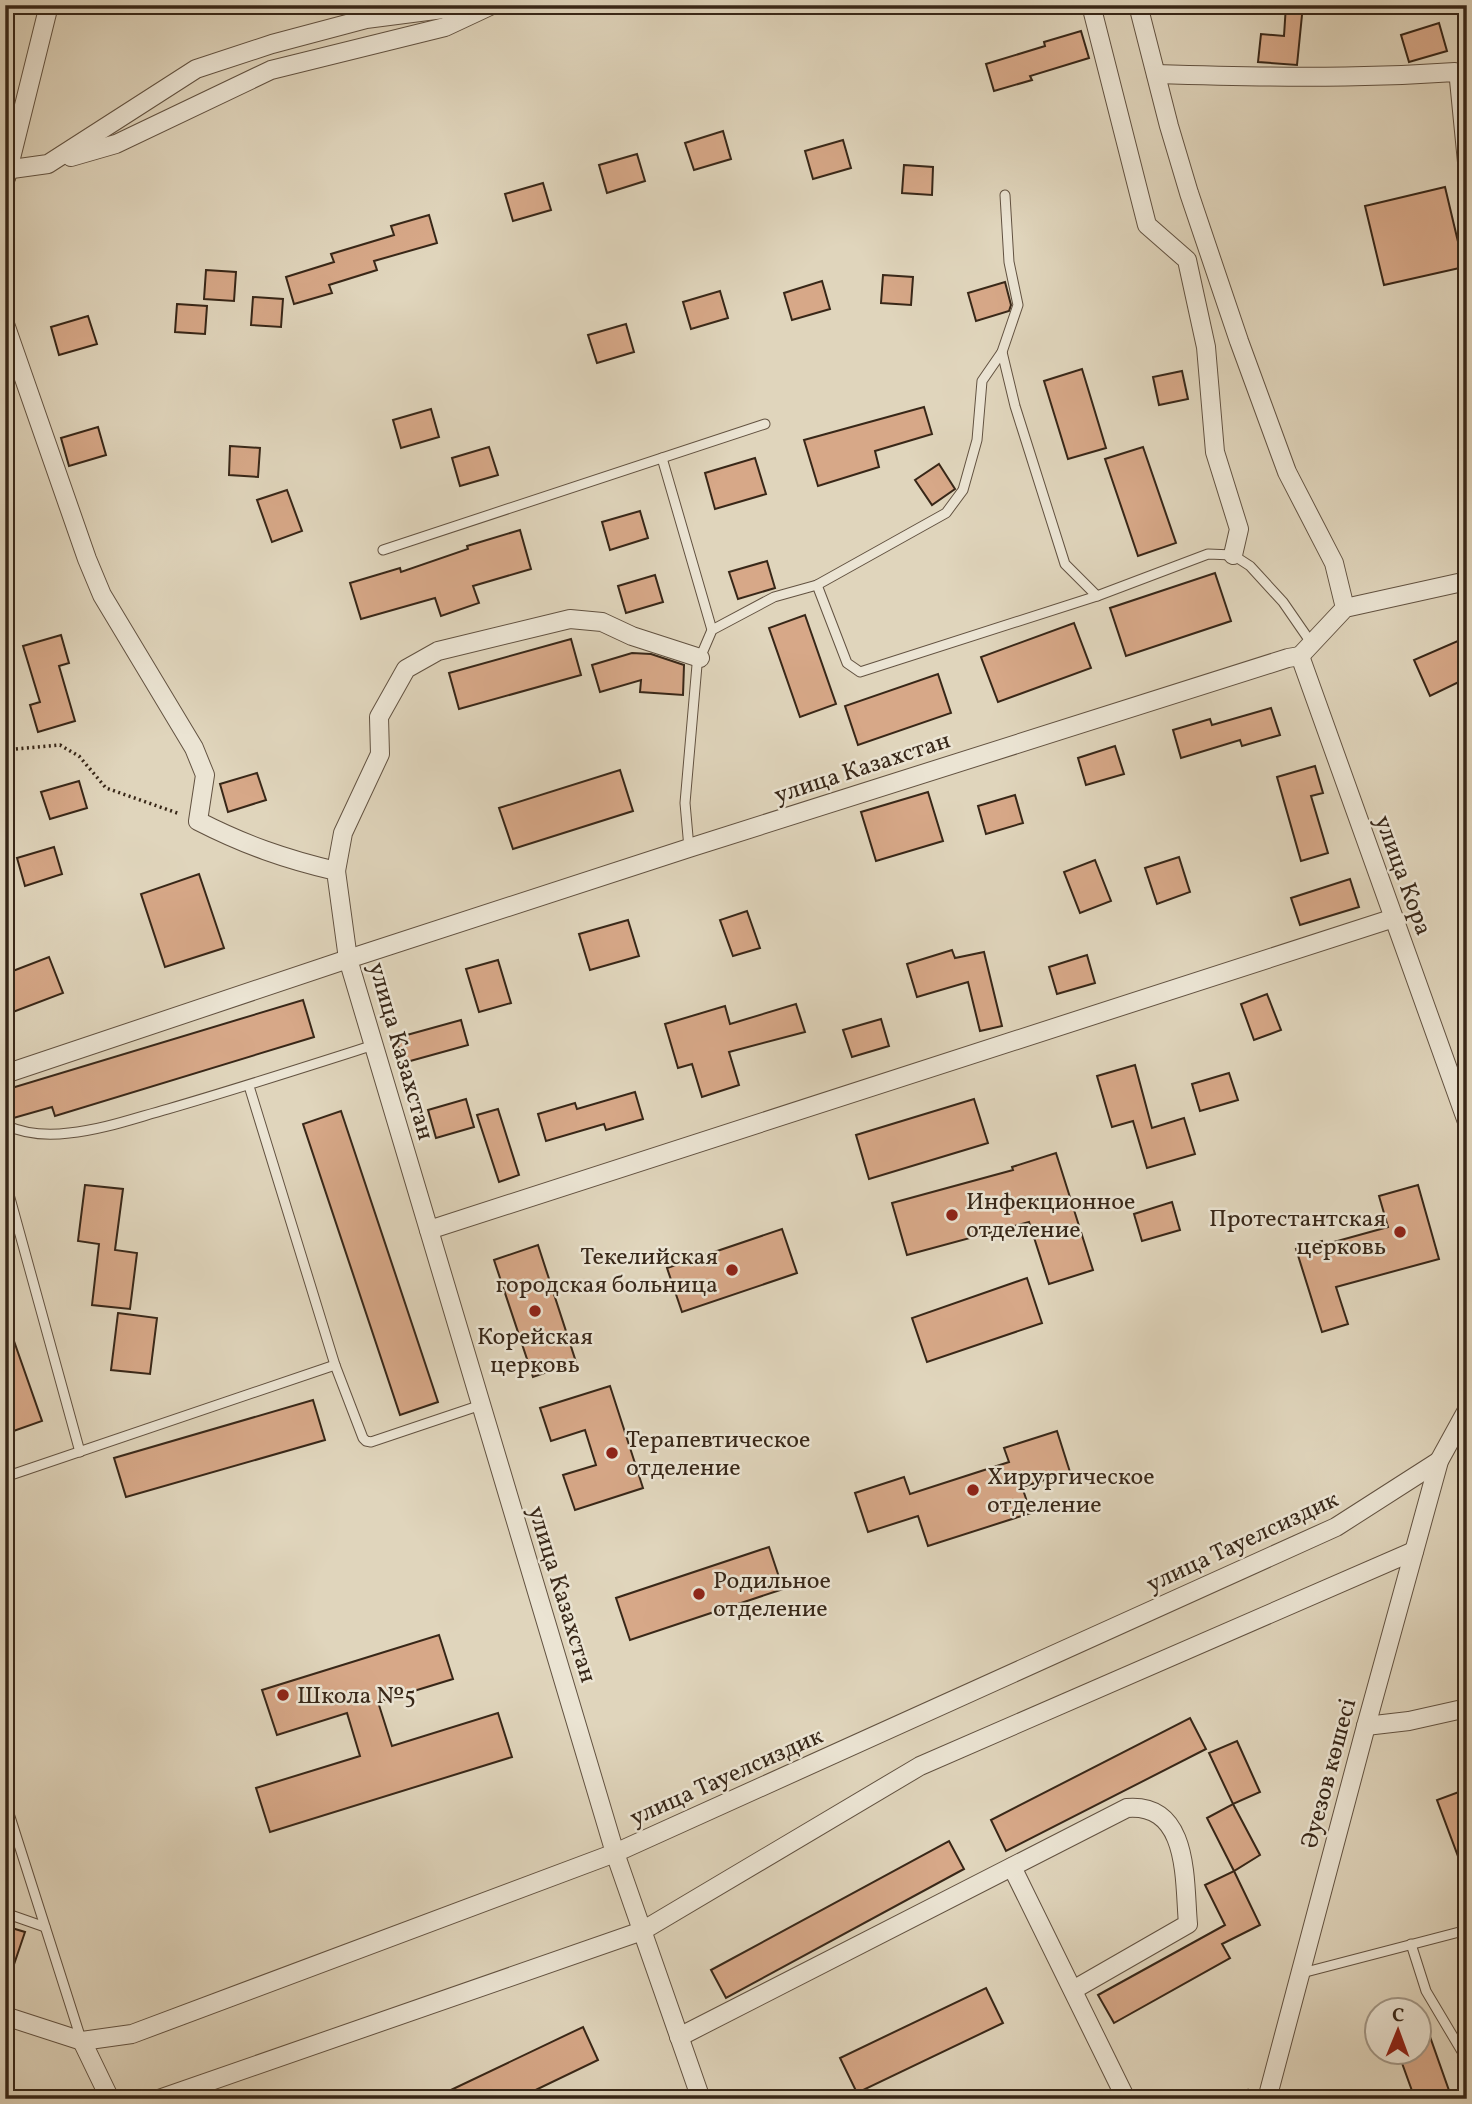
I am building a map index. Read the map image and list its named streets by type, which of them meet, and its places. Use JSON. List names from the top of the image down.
{
  "streets": {
    "street": [
      "улица Казахстан",
      "улица Кора",
      "улица Тауелсиздик",
      "Әуезов көшесі"
    ]
  },
  "crossings": [
    ["улица Казахстан", "улица Кора"],
    ["улица Казахстан", "улица Тауелсиздик"],
    ["улица Тауелсиздик", "Әуезов көшесі"]
  ],
  "places": [
    "Инфекционное отделение",
    "Протестантская церковь",
    "Текелийская городская больница",
    "Корейская церковь",
    "Терапевтическое отделение",
    "Хирургическое отделение",
    "Родильное отделение",
    "Школа №5"
  ],
  "north": "top"
}
